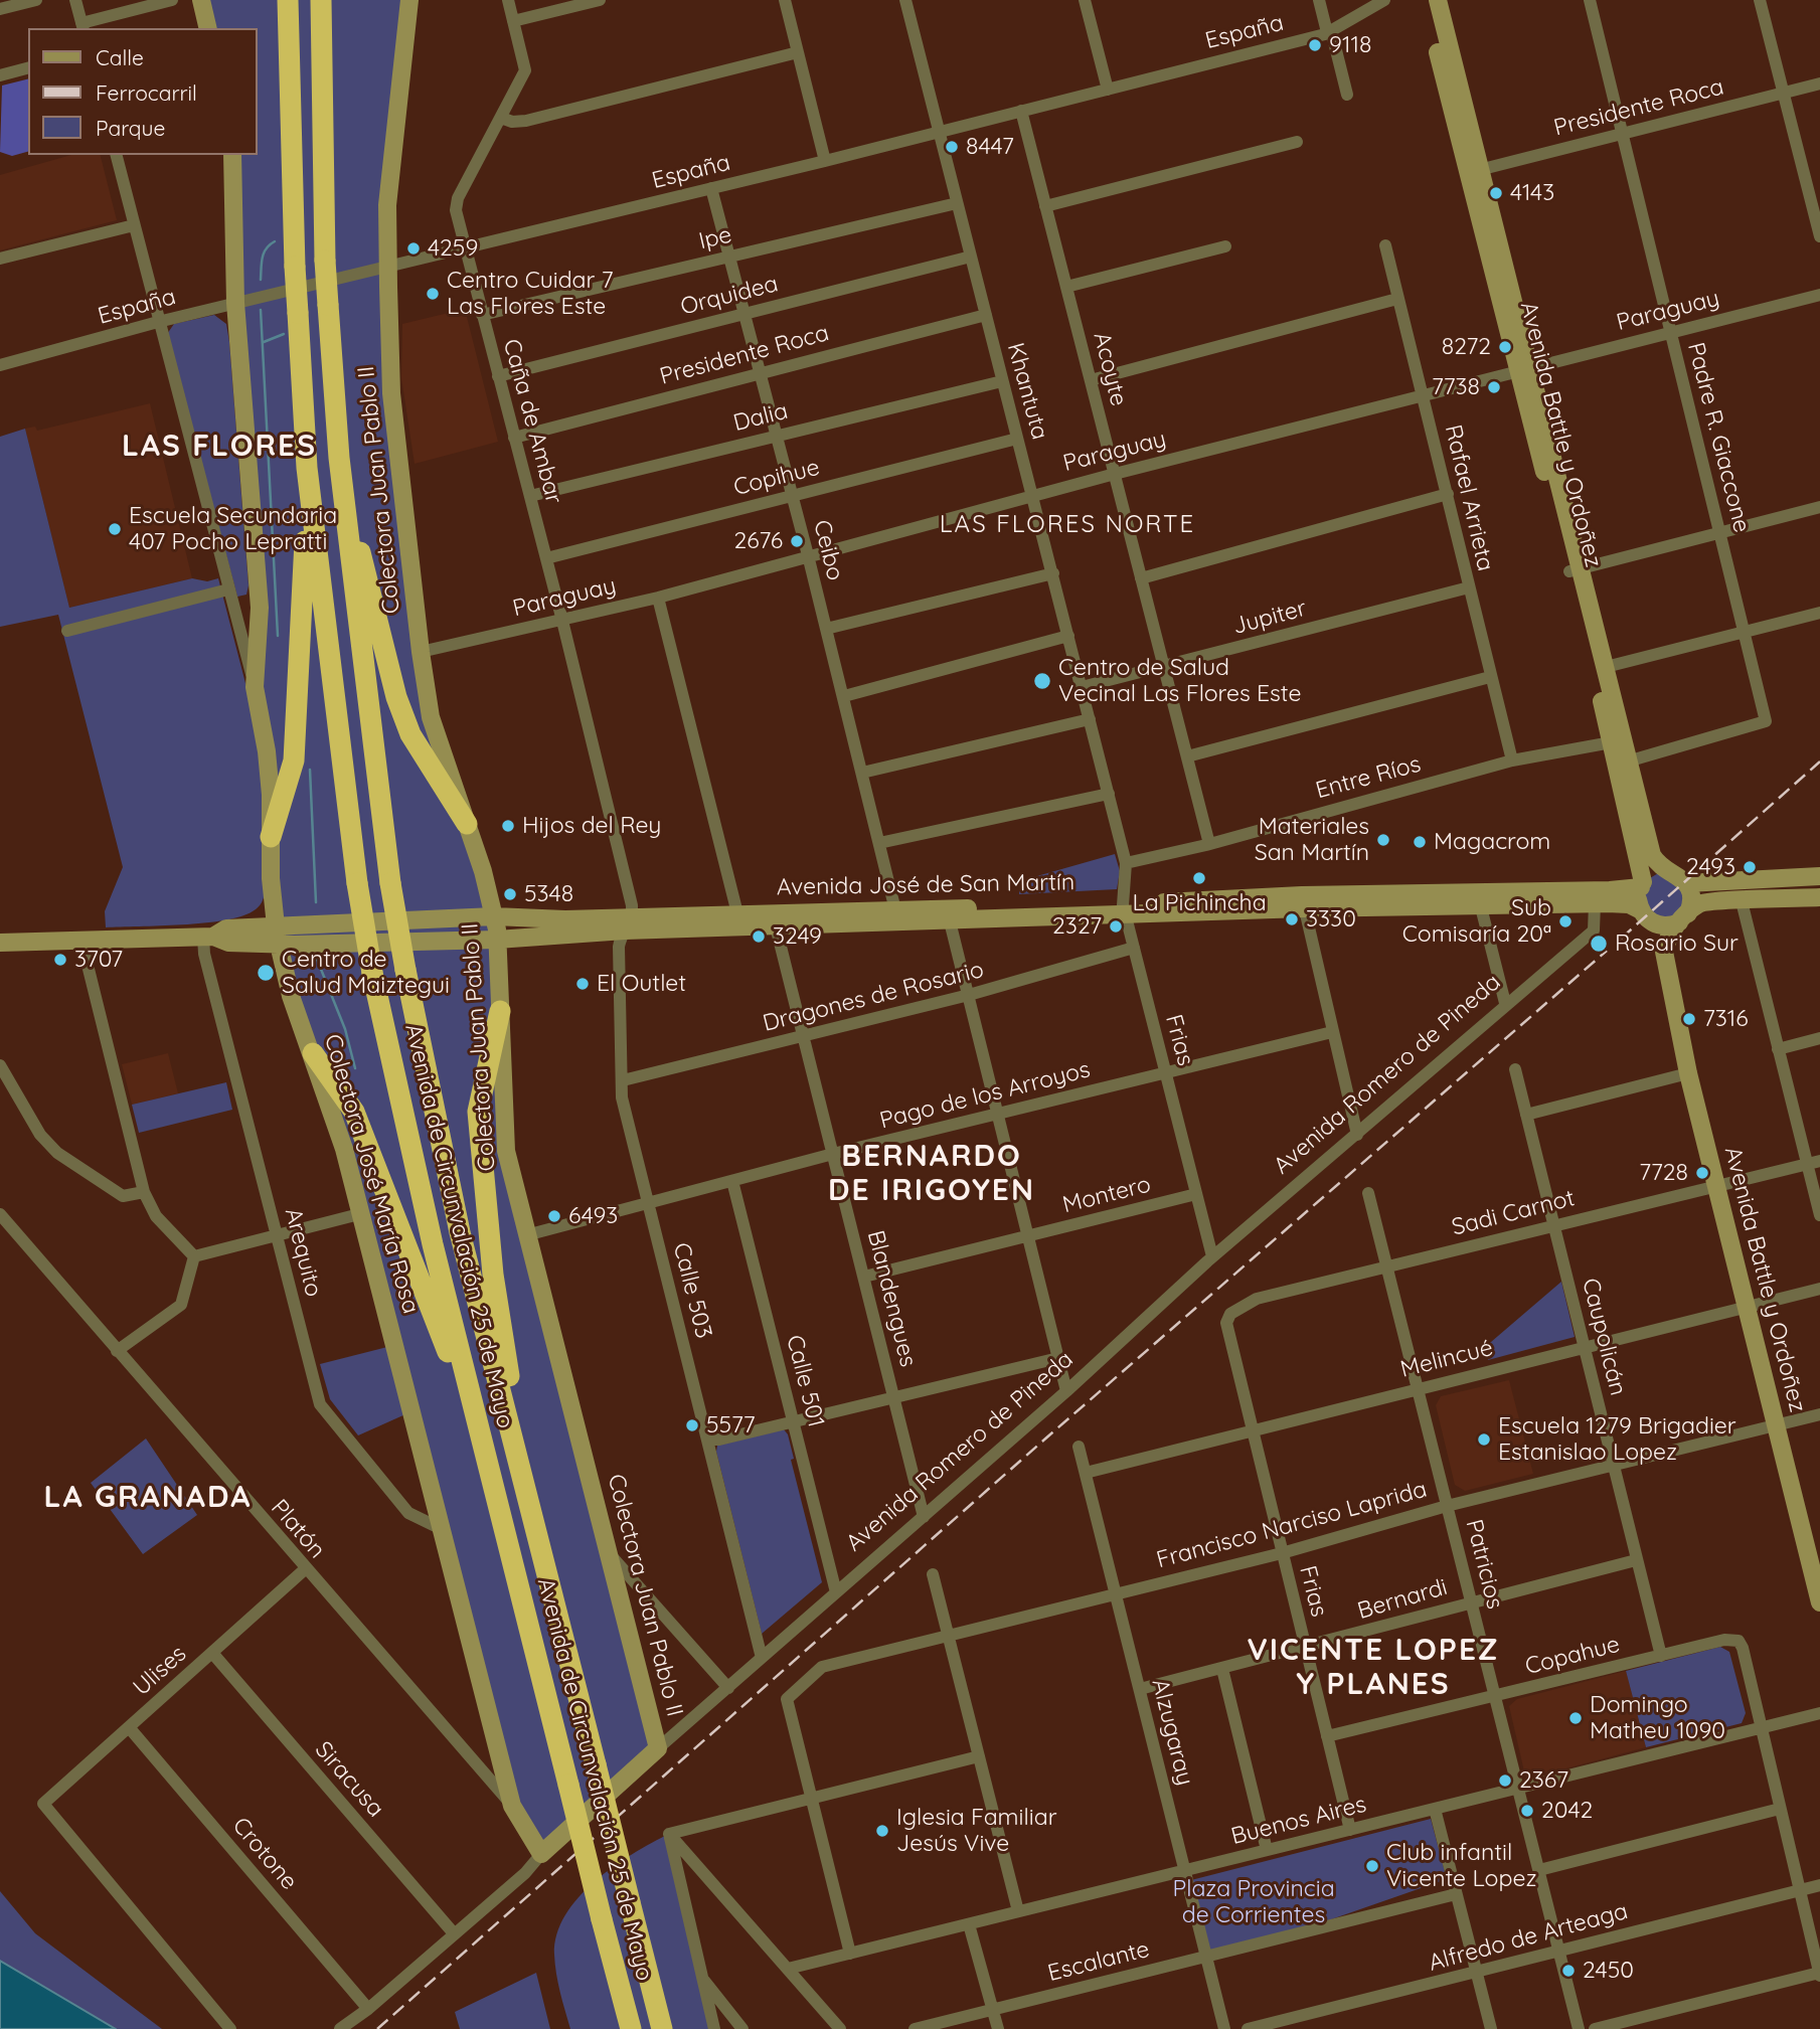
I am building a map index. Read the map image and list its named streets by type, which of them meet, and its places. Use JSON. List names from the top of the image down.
{
  "streets": {
    "highway": ["Avenida de Circunvalación 25 de Mayo"],
    "main road": [
      "Avenida Battle y Ordoñez",
      "Colectora Juan Pablo II",
      "Avenida José de San Martín",
      "Avenida Romero de Pineda",
      "Colectora José María Rosa"
    ],
    "street": [
      "España",
      "Presidente Roca",
      "Ipe",
      "Orquidea",
      "Paraguay",
      "Acoyte",
      "Khantuta",
      "Dalia",
      "Caña de Ambar",
      "Padre R. Giaccone",
      "Copihue",
      "Rafael Arrieta",
      "Ceibo",
      "Jupiter",
      "Entre Ríos",
      "Dragones de Rosario",
      "Frias",
      "Pago de los Arroyos",
      "Montero",
      "Sadi Carnot",
      "Arequito",
      "Calle 503",
      "Blandengues",
      "Caupolicán",
      "Melincué",
      "Calle 501",
      "Francisco Narciso Laprida",
      "Platón",
      "Patricios",
      "Bernardi",
      "Copahue",
      "Ulises",
      "Alzugaray",
      "Siracusa",
      "Buenos Aires",
      "Crotone",
      "Alfredo de Arteaga",
      "Escalante"
    ]
  },
  "crossings": [
    ["España", "Acoyte"],
    ["España", "Khantuta"],
    ["España", "Caña de Ambar"],
    ["España", "Colectora Juan Pablo II"],
    ["España", "Ceibo"],
    ["España", "Colectora José María Rosa"],
    ["Presidente Roca", "Khantuta"],
    ["Presidente Roca", "Caña de Ambar"],
    ["Presidente Roca", "Avenida Battle y Ordoñez"],
    ["Presidente Roca", "Padre R. Giaccone"],
    ["Presidente Roca", "Ceibo"],
    ["Ipe", "Khantuta"],
    ["Ipe", "Caña de Ambar"],
    ["Ipe", "Ceibo"],
    ["Orquidea", "Khantuta"],
    ["Orquidea", "Caña de Ambar"],
    ["Orquidea", "Ceibo"],
    ["Paraguay", "Acoyte"],
    ["Paraguay", "Khantuta"],
    ["Paraguay", "Caña de Ambar"],
    ["Paraguay", "Avenida Battle y Ordoñez"],
    ["Paraguay", "Padre R. Giaccone"],
    ["Paraguay", "Colectora Juan Pablo II"],
    ["Paraguay", "Rafael Arrieta"],
    ["Paraguay", "Ceibo"],
    ["Acoyte", "Jupiter"],
    ["Acoyte", "Entre Ríos"],
    ["Khantuta", "Dalia"],
    ["Khantuta", "Copihue"],
    ["Khantuta", "Jupiter"],
    ["Khantuta", "Entre Ríos"],
    ["Khantuta", "Avenida José de San Martín"],
    ["Khantuta", "Frias"],
    ["Dalia", "Caña de Ambar"],
    ["Dalia", "Ceibo"],
    ["Caña de Ambar", "Copihue"],
    ["Caña de Ambar", "Avenida José de San Martín"],
    ["Caña de Ambar", "Calle 503"],
    ["Avenida Battle y Ordoñez", "Padre R. Giaccone"],
    ["Avenida Battle y Ordoñez", "Entre Ríos"],
    ["Avenida Battle y Ordoñez", "Avenida José de San Martín"],
    ["Avenida Battle y Ordoñez", "Sadi Carnot"],
    ["Avenida Battle y Ordoñez", "Melincué"],
    ["Avenida Battle y Ordoñez", "Francisco Narciso Laprida"],
    ["Copihue", "Ceibo"],
    ["Colectora Juan Pablo II", "Avenida José de San Martín"],
    ["Colectora Juan Pablo II", "Avenida Romero de Pineda"],
    ["Colectora Juan Pablo II", "Pago de los Arroyos"],
    ["Rafael Arrieta", "Jupiter"],
    ["Rafael Arrieta", "Entre Ríos"],
    ["Ceibo", "Avenida José de San Martín"],
    ["Avenida José de San Martín", "Frias"],
    ["Avenida José de San Martín", "Avenida Romero de Pineda"],
    ["Avenida José de San Martín", "Colectora José María Rosa"],
    ["Avenida José de San Martín", "Arequito"],
    ["Avenida José de San Martín", "Calle 503"],
    ["Avenida José de San Martín", "Blandengues"],
    ["Dragones de Rosario", "Frias"],
    ["Dragones de Rosario", "Calle 503"],
    ["Dragones de Rosario", "Blandengues"],
    ["Frias", "Avenida Romero de Pineda"],
    ["Frias", "Pago de los Arroyos"],
    ["Frias", "Montero"],
    ["Frias", "Sadi Carnot"],
    ["Frias", "Melincué"],
    ["Frias", "Francisco Narciso Laprida"],
    ["Frias", "Bernardi"],
    ["Frias", "Copahue"],
    ["Frias", "Buenos Aires"],
    ["Avenida Romero de Pineda", "Colectora José María Rosa"],
    ["Avenida Romero de Pineda", "Calle 503"],
    ["Avenida Romero de Pineda", "Blandengues"],
    ["Avenida Romero de Pineda", "Calle 501"],
    ["Avenida Romero de Pineda", "Siracusa"],
    ["Avenida Romero de Pineda", "Crotone"],
    ["Pago de los Arroyos", "Calle 503"],
    ["Pago de los Arroyos", "Blandengues"],
    ["Pago de los Arroyos", "Calle 501"],
    ["Colectora José María Rosa", "Arequito"],
    ["Colectora José María Rosa", "Platón"],
    ["Montero", "Blandengues"],
    ["Sadi Carnot", "Caupolicán"],
    ["Sadi Carnot", "Patricios"],
    ["Caupolicán", "Melincué"],
    ["Caupolicán", "Francisco Narciso Laprida"],
    ["Caupolicán", "Bernardi"],
    ["Caupolicán", "Copahue"],
    ["Melincué", "Patricios"],
    ["Melincué", "Alzugaray"],
    ["Francisco Narciso Laprida", "Patricios"],
    ["Francisco Narciso Laprida", "Alzugaray"],
    ["Platón", "Ulises"],
    ["Patricios", "Bernardi"],
    ["Patricios", "Copahue"],
    ["Patricios", "Buenos Aires"],
    ["Patricios", "Alfredo de Arteaga"],
    ["Bernardi", "Alzugaray"],
    ["Copahue", "Buenos Aires"],
    ["Ulises", "Siracusa"],
    ["Ulises", "Crotone"],
    ["Alzugaray", "Buenos Aires"],
    ["Alzugaray", "Escalante"]
  ],
  "districts": [
    "LAS FLORES",
    "LAS FLORES NORTE",
    "BERNARDO DE IRIGOYEN",
    "LA GRANADA",
    "VICENTE LOPEZ Y PLANES"
  ],
  "parks": ["Plaza Provincia de Corrientes"],
  "places": [
    "9118",
    "8447",
    "4143",
    "4259",
    "Centro Cuidar 7 Las Flores Este",
    "8272",
    "7738",
    "Escuela Secundaria 407 Pocho Lepratti",
    "2676",
    "Centro de Salud Vecinal Las Flores Este",
    "Hijos del Rey",
    "Materiales San Martín",
    "Magacrom",
    "2493",
    "La Pichincha",
    "5348",
    "3330",
    "Sub Comisaría 20ª",
    "2327",
    "3249",
    "Rosario Sur",
    "3707",
    "Centro de Salud Maiztegui",
    "El Outlet",
    "7316",
    "7728",
    "6493",
    "5577",
    "Escuela 1279 Brigadier Estanislao Lopez",
    "Domingo Matheu 1090",
    "2367",
    "2042",
    "Iglesia Familiar Jesús Vive",
    "Club infantil Vicente Lopez",
    "2450"
  ],
  "legend": ["Calle", "Ferrocarril", "Parque"]
}
